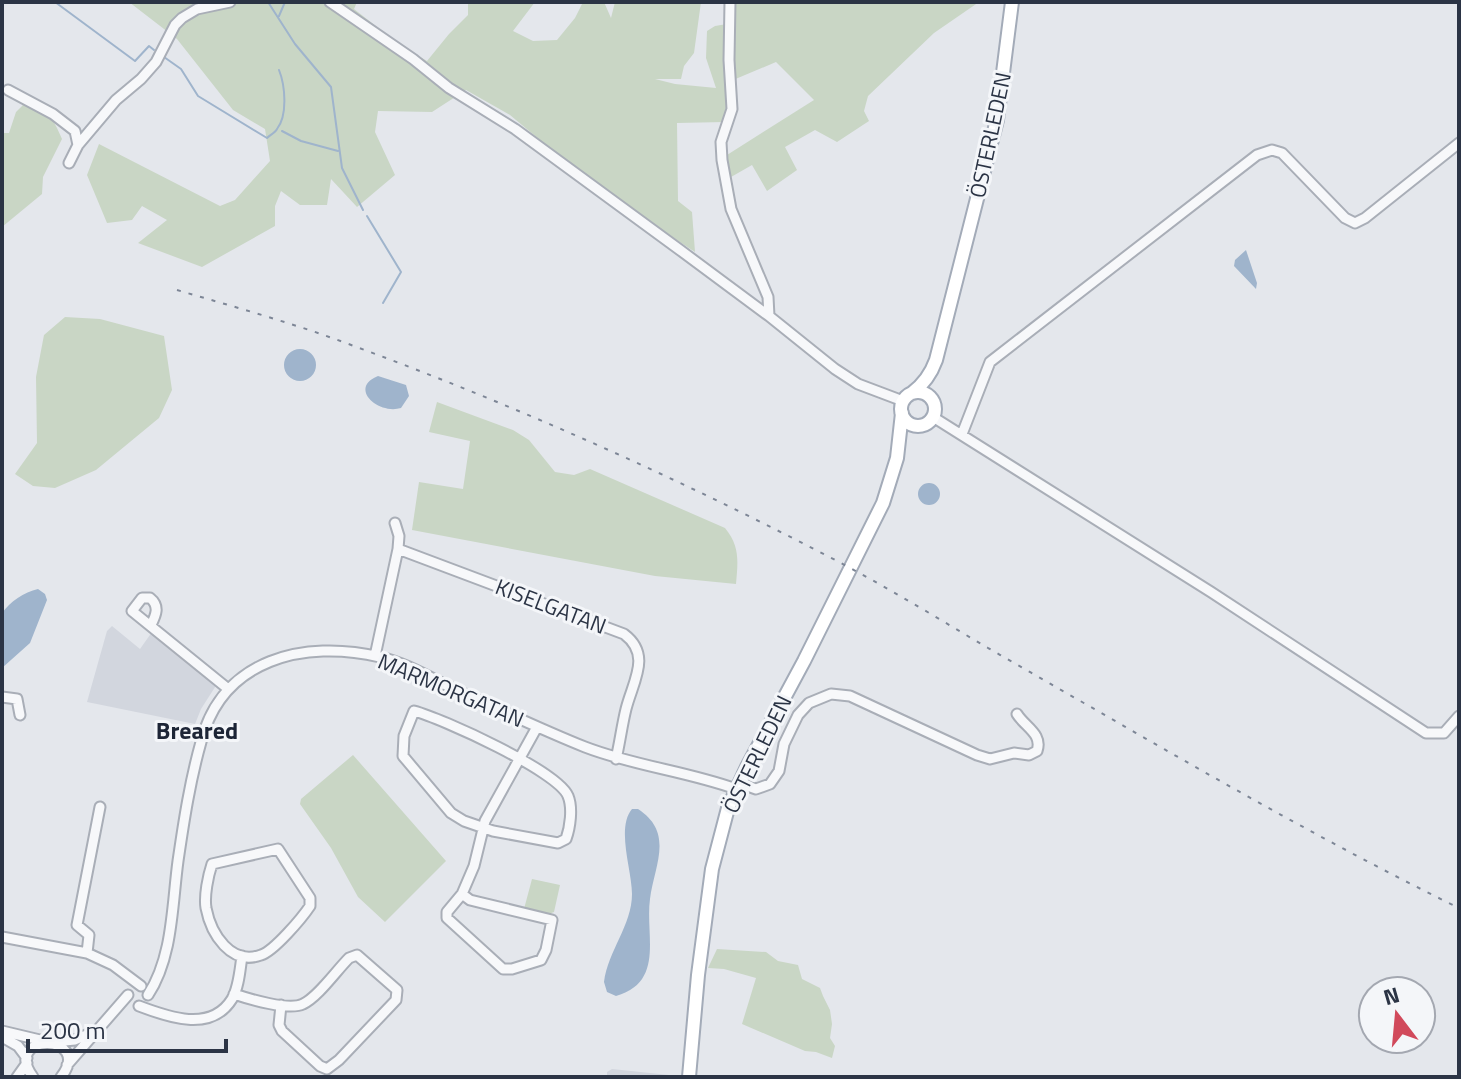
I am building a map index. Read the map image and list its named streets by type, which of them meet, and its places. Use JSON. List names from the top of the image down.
{
  "streets": {
    "main road": ["ÖSTERLEDEN"],
    "street": ["KISELGATAN", "MARMORGATAN"]
  },
  "crossings": [
    ["ÖSTERLEDEN", "MARMORGATAN"],
    ["KISELGATAN", "MARMORGATAN"]
  ],
  "districts": ["Breared"],
  "scale_bar": "200 m",
  "north": "top"
}
